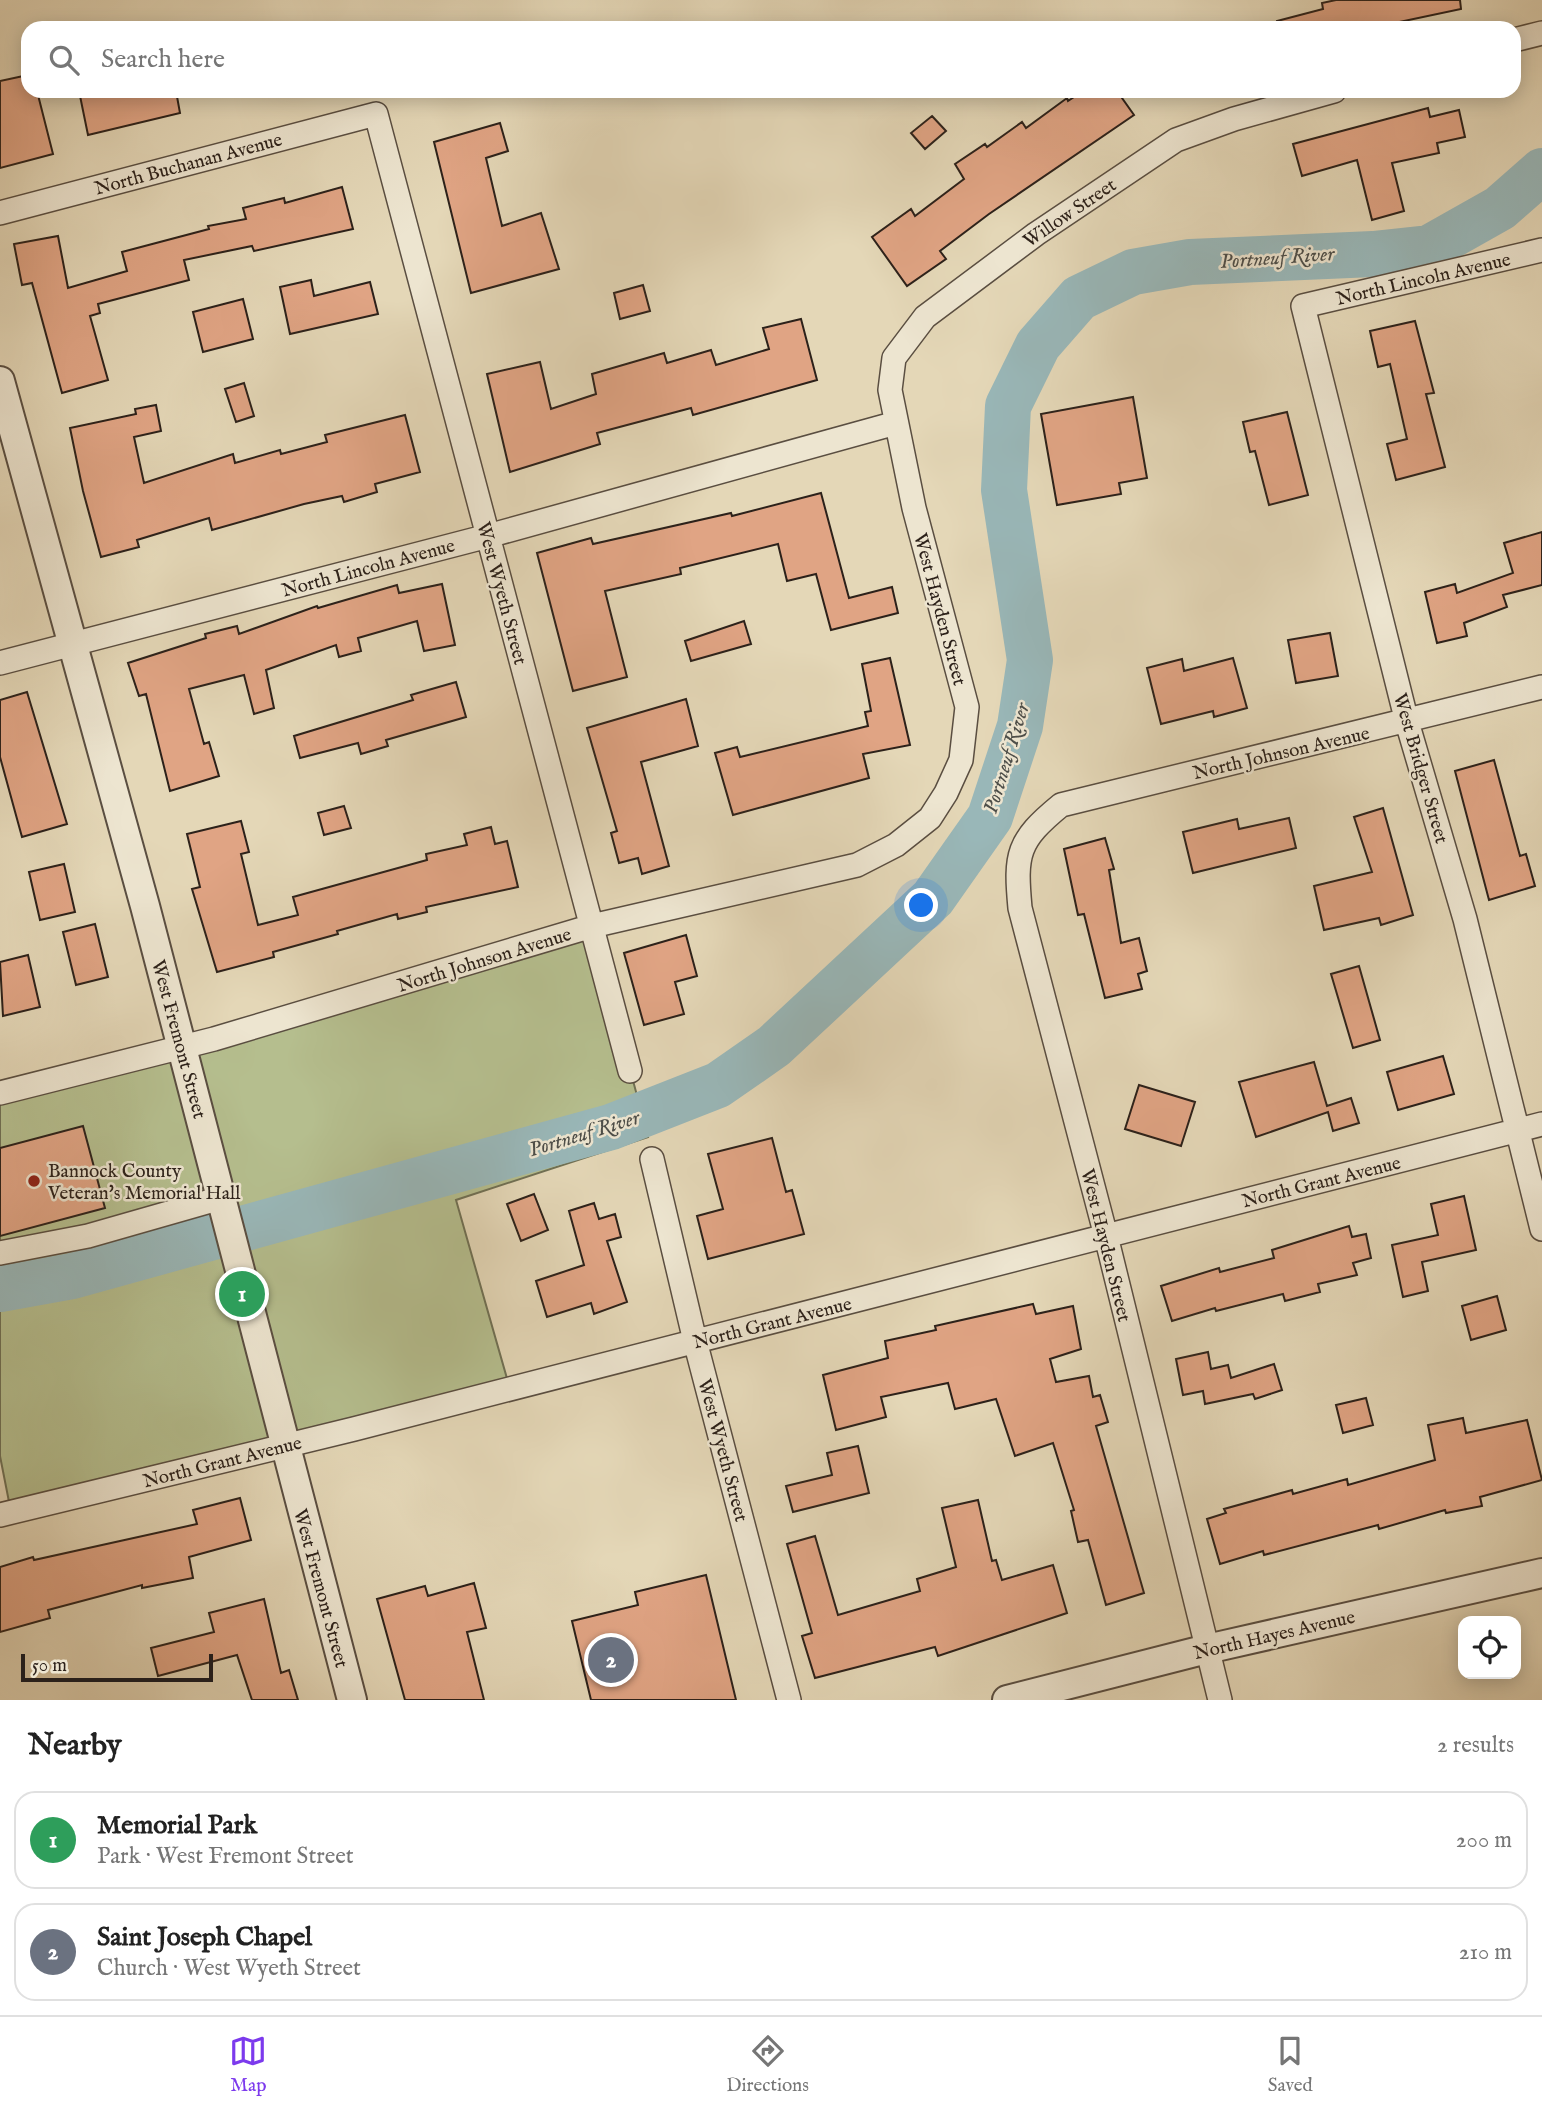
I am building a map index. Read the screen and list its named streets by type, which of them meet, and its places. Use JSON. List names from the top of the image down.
{
  "streets": {
    "street": [
      "North Buchanan Avenue",
      "Willow Street",
      "North Lincoln Avenue",
      "West Wyeth Street",
      "West Hayden Street",
      "North Johnson Avenue",
      "West Bridger Street",
      "West Fremont Street",
      "North Grant Avenue",
      "North Hayes Avenue"
    ]
  },
  "crossings": [
    ["North Buchanan Avenue", "West Wyeth Street"],
    ["Willow Street", "North Lincoln Avenue"],
    ["Willow Street", "West Hayden Street"],
    ["North Lincoln Avenue", "West Wyeth Street"],
    ["North Lincoln Avenue", "West Hayden Street"],
    ["North Lincoln Avenue", "West Bridger Street"],
    ["North Lincoln Avenue", "West Fremont Street"],
    ["West Wyeth Street", "North Johnson Avenue"],
    ["West Wyeth Street", "North Grant Avenue"],
    ["West Hayden Street", "North Johnson Avenue"],
    ["West Hayden Street", "North Grant Avenue"],
    ["West Hayden Street", "North Hayes Avenue"],
    ["North Johnson Avenue", "West Bridger Street"],
    ["North Johnson Avenue", "West Fremont Street"],
    ["West Bridger Street", "North Grant Avenue"],
    ["West Fremont Street", "North Grant Avenue"]
  ],
  "water": ["Portneuf River"],
  "places": ["Bannock County Veteran's Memorial Hall"],
  "scale_bar": "50 m",
  "page": {
    "search": "Search here",
    "pins": ["1", "2"],
    "scale": "50 m",
    "heading": ["Nearby", "2 results"],
    "list": [
      {
        "mark": "1",
        "name": "Memorial Park",
        "note": "Park · West Fremont Street",
        "value": "200 m"
      },
      {
        "mark": "2",
        "name": "Saint Joseph Chapel",
        "note": "Church · West Wyeth Street",
        "value": "210 m"
      }
    ],
    "nav": ["Map", "Directions", "Saved"]
  }
}
